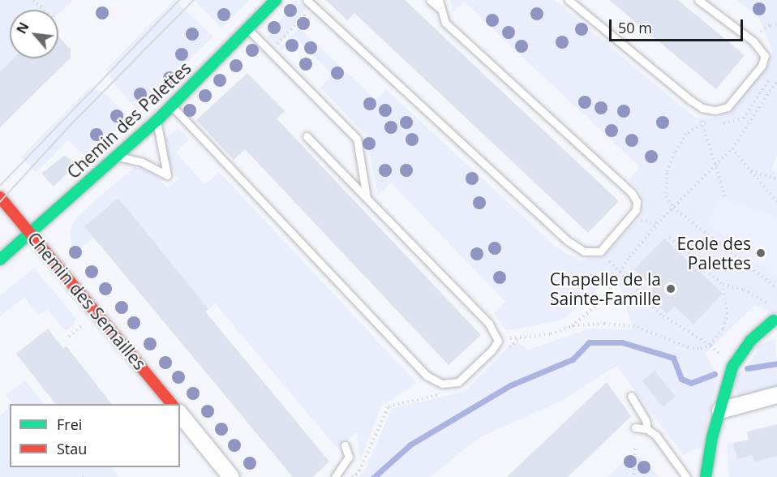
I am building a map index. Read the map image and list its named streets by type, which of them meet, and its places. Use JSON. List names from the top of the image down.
{
  "streets": {
    "street": ["Chemin des Palettes", "Chemin des Semailles"]
  },
  "crossings": [
    ["Chemin des Palettes", "Chemin des Semailles"]
  ],
  "places": ["Ecole des Palettes", "Chapelle de la Sainte-Famille"],
  "legend": ["Frei", "Stau"],
  "scale_bar": "50 m",
  "north": "top left"
}
